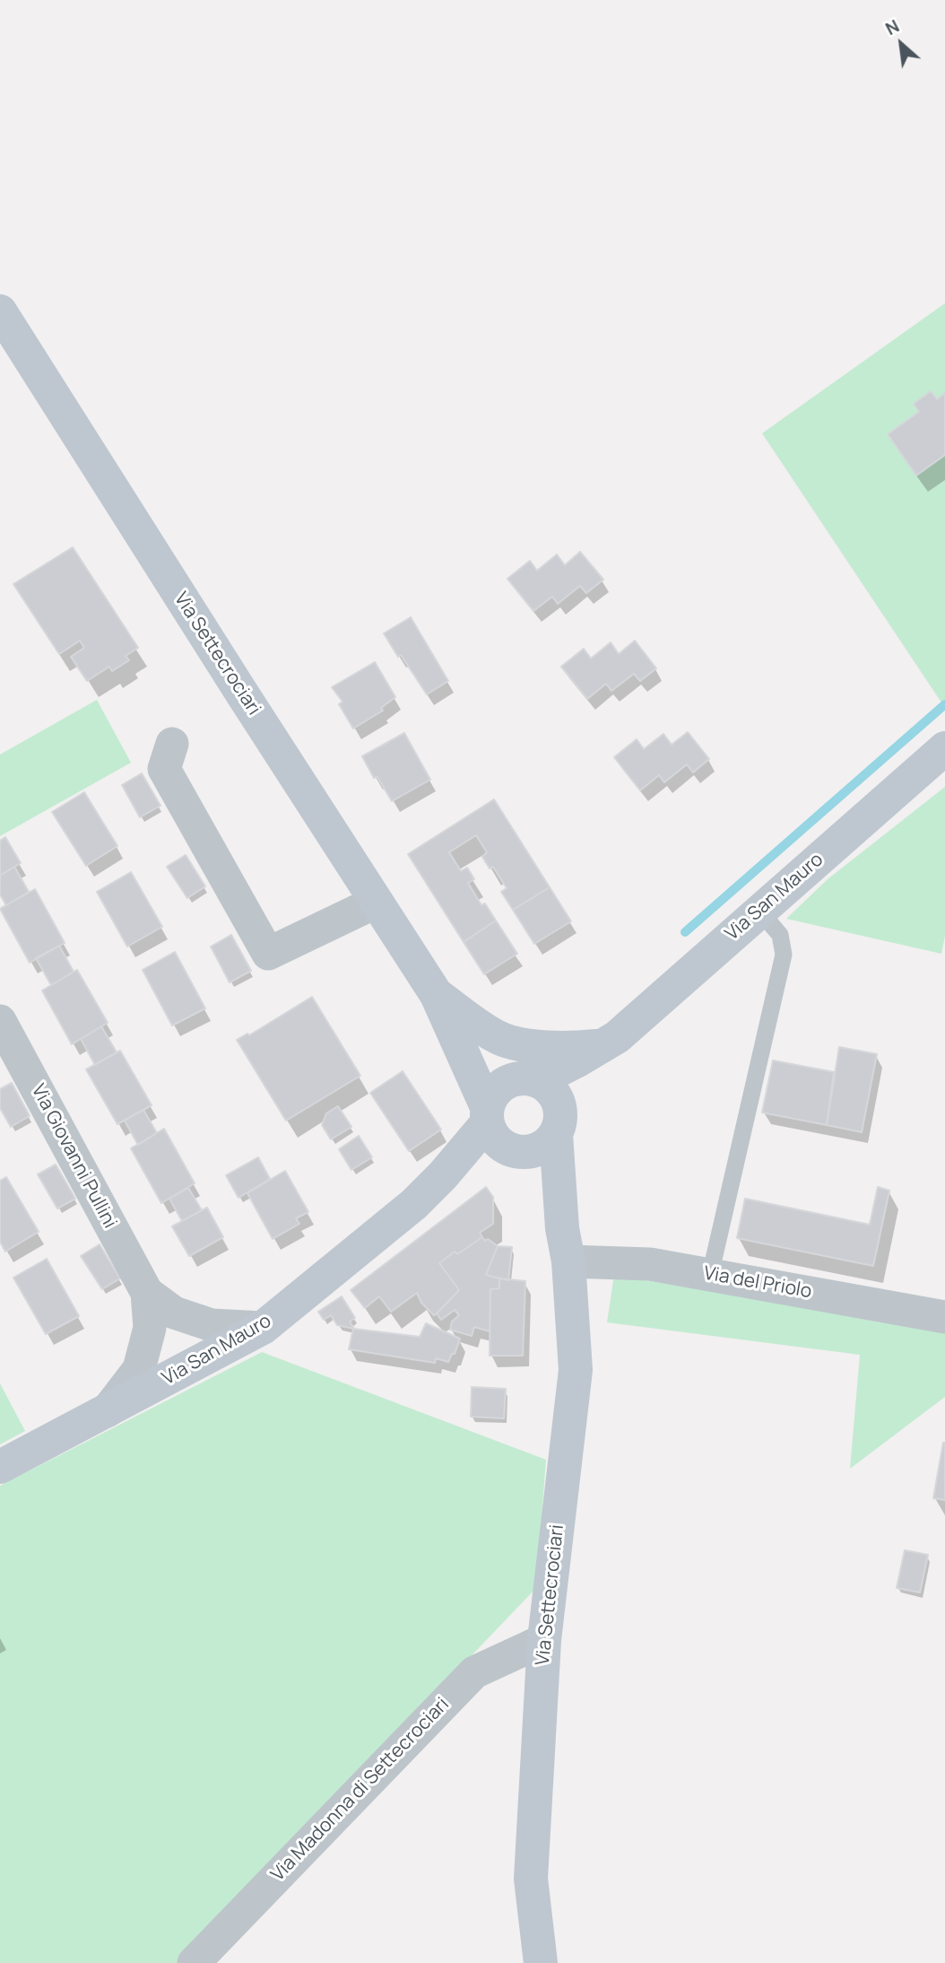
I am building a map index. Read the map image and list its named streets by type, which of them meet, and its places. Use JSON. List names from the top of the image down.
{
  "streets": {
    "main road": ["Via Settecrociari", "Via San Mauro"],
    "street": ["Via Giovanni Pullini", "Via del Priolo", "Via Madonna di Settecrociari"]
  },
  "crossings": [
    ["Via Settecrociari", "Via San Mauro"],
    ["Via Settecrociari", "Via del Priolo"],
    ["Via Settecrociari", "Via Madonna di Settecrociari"],
    ["Via San Mauro", "Via Giovanni Pullini"]
  ],
  "north": "top left"
}
